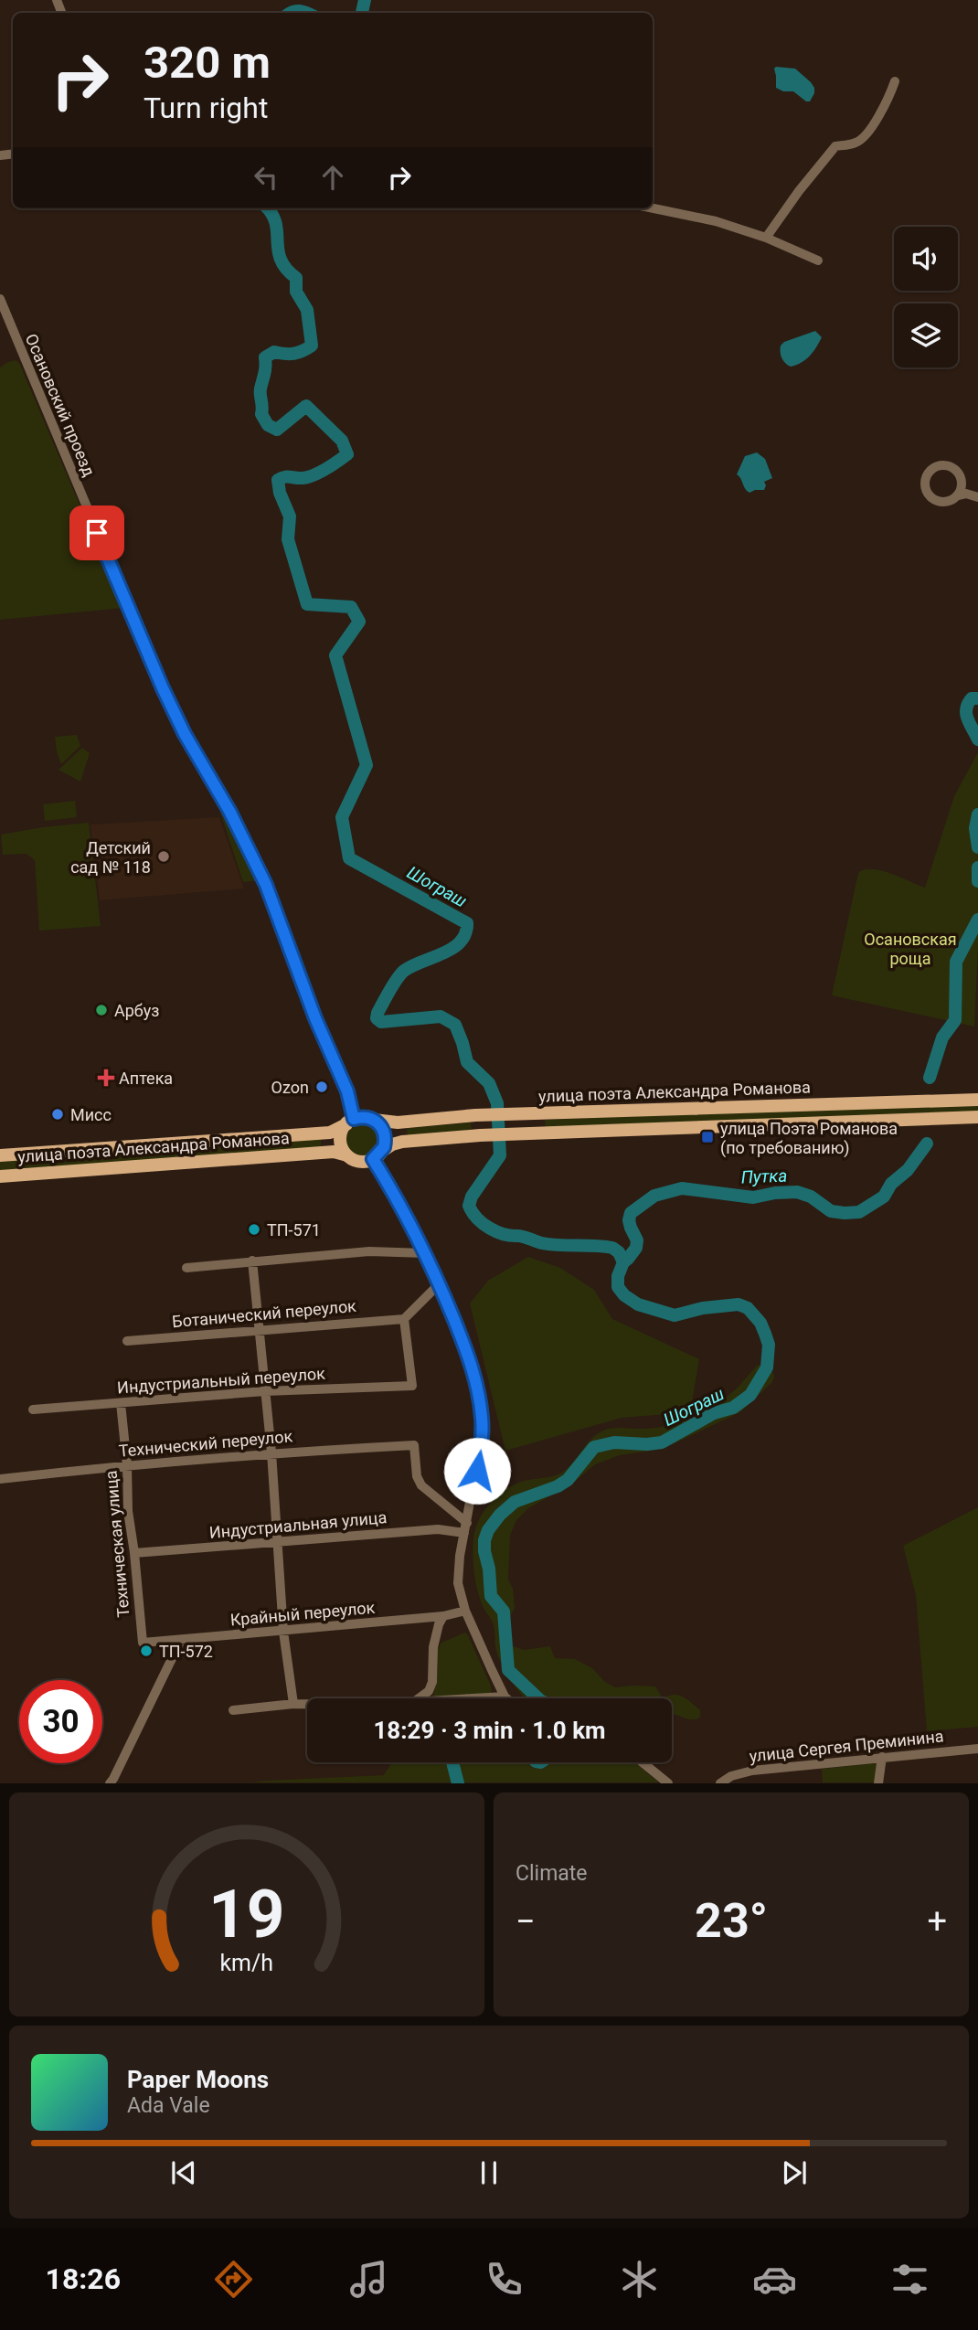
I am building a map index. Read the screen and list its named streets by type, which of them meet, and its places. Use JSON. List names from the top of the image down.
{
  "streets": {
    "main road": ["улица поэта Александра Романова"],
    "street": [
      "Осановский проезд",
      "Ботанический переулок",
      "Индустриальный переулок",
      "Технический переулок",
      "Индустриальная улица",
      "Техническая улица",
      "Крайный переулок",
      "улица Сергея Преминина"
    ]
  },
  "crossings": [
    ["Осановский проезд", "улица поэта Александра Романова"],
    ["Ботанический переулок", "Индустриальный переулок"],
    ["Индустриальный переулок", "Техническая улица"],
    ["Технический переулок", "Индустриальная улица"],
    ["Технический переулок", "Техническая улица"],
    ["Индустриальная улица", "Техническая улица"],
    ["Техническая улица", "Крайный переулок"]
  ],
  "water": ["Шограш", "Путка"],
  "parks": ["Осановская роща"],
  "places": {
    "other": [
      "Детский сад № 118",
      "Арбуз",
      "Ozon",
      "Мисс",
      "ТП-571",
      "ТП-572"
    ],
    "health": ["Аптека"],
    "transit": ["улица Поэта Романова (по требованию)"]
  },
  "page": {
    "turn": ["320 m", "Turn right"],
    "limit": "30",
    "trip": "18:29 · 3 min · 1.0 km",
    "tile": "Climate",
    "heat": ["−", "23°", "+"],
    "song": ["Paper Moons", "Ada Vale"],
    "tabs": "18:26",
    "gauge": ["19", "km/h"]
  }
}
